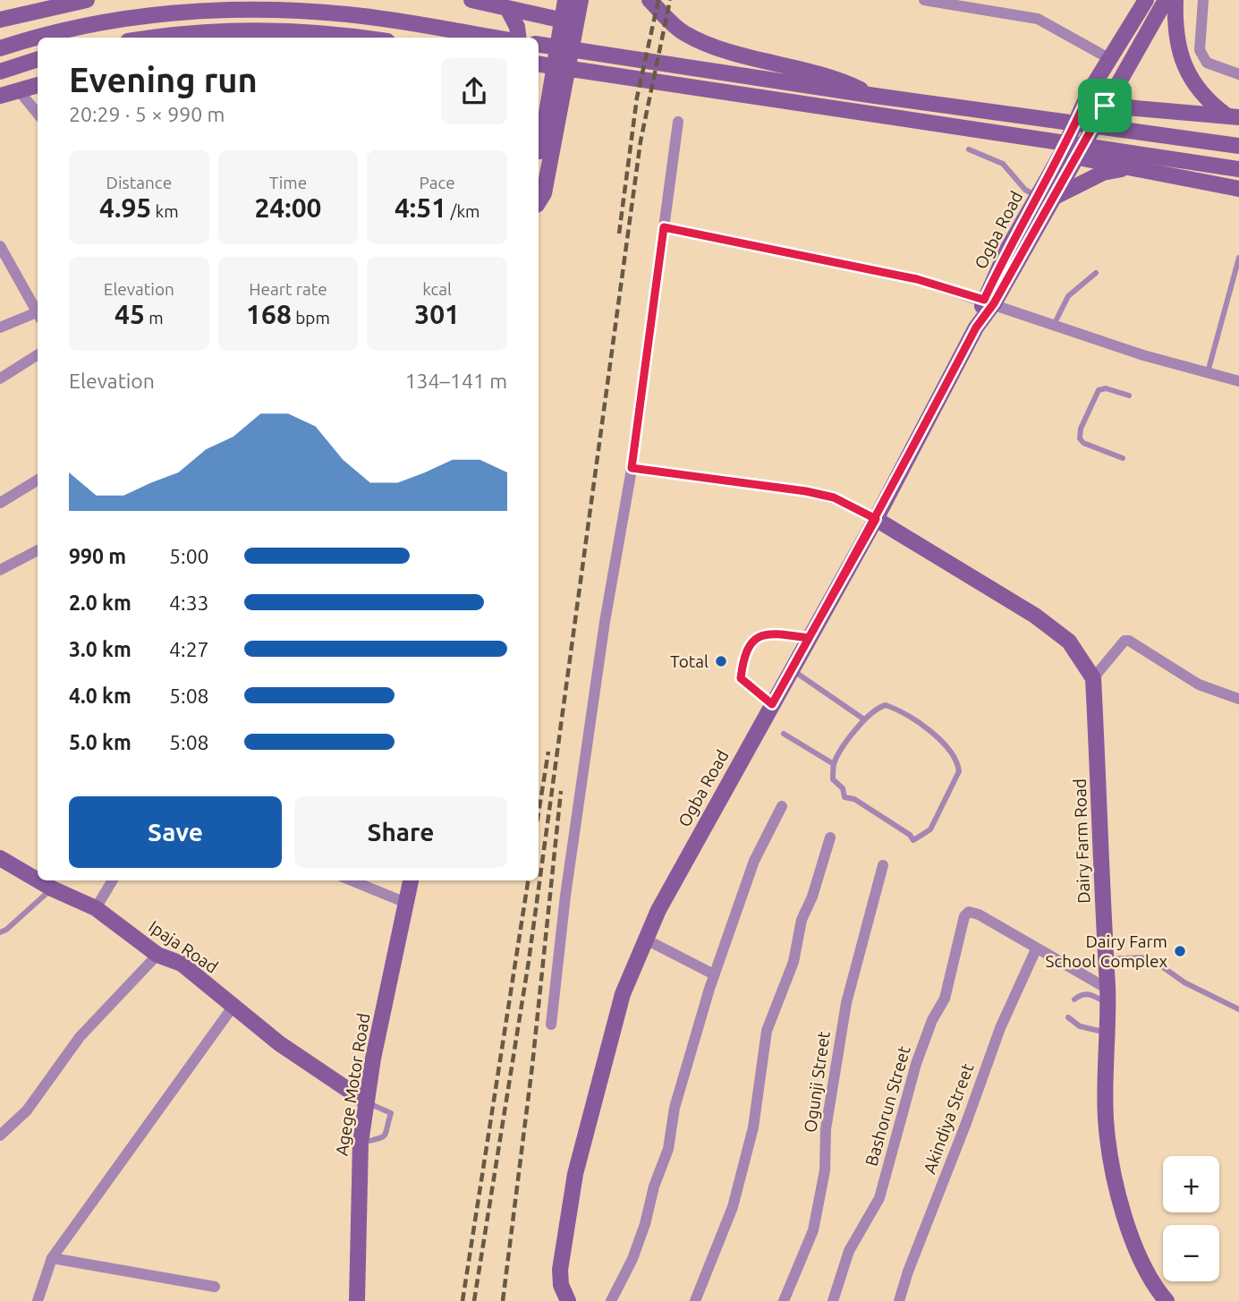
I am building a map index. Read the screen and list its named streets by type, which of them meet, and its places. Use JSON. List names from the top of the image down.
{
  "streets": {
    "main road": [
      "Ogba Road",
      "Dairy Farm Road",
      "Ipaja Road",
      "Agege Motor Road"
    ],
    "street": ["Ogunji Street", "Bashorun Street", "Akindiya Street"]
  },
  "crossings": [
    ["Ipaja Road", "Agege Motor Road"],
    ["Bashorun Street", "Akindiya Street"]
  ],
  "places": ["Total", "Dairy Farm School Complex"],
  "page": {
    "heading": ["Evening run", "20:29 · 5 × 990 m"],
    "stats": [
      ["Distance", "4.95 km"],
      ["Time", "24:00"],
      ["Pace", "4:51 /km"],
      ["Elevation", "45 m"],
      ["Heart rate", "168 bpm"],
      ["kcal", "301"]
    ],
    "chart": ["Elevation", "134–141 m"],
    "list": [
      {
        "name": "990 m",
        "note": "5:00"
      },
      {
        "name": "2.0 km",
        "note": "4:33"
      },
      {
        "name": "3.0 km",
        "note": "4:27"
      },
      {
        "name": "4.0 km",
        "note": "5:08"
      },
      {
        "name": "5.0 km",
        "note": "5:08"
      }
    ],
    "buttons": ["Save", "Share"],
    "map_buttons": ["+", "−"]
  }
}
